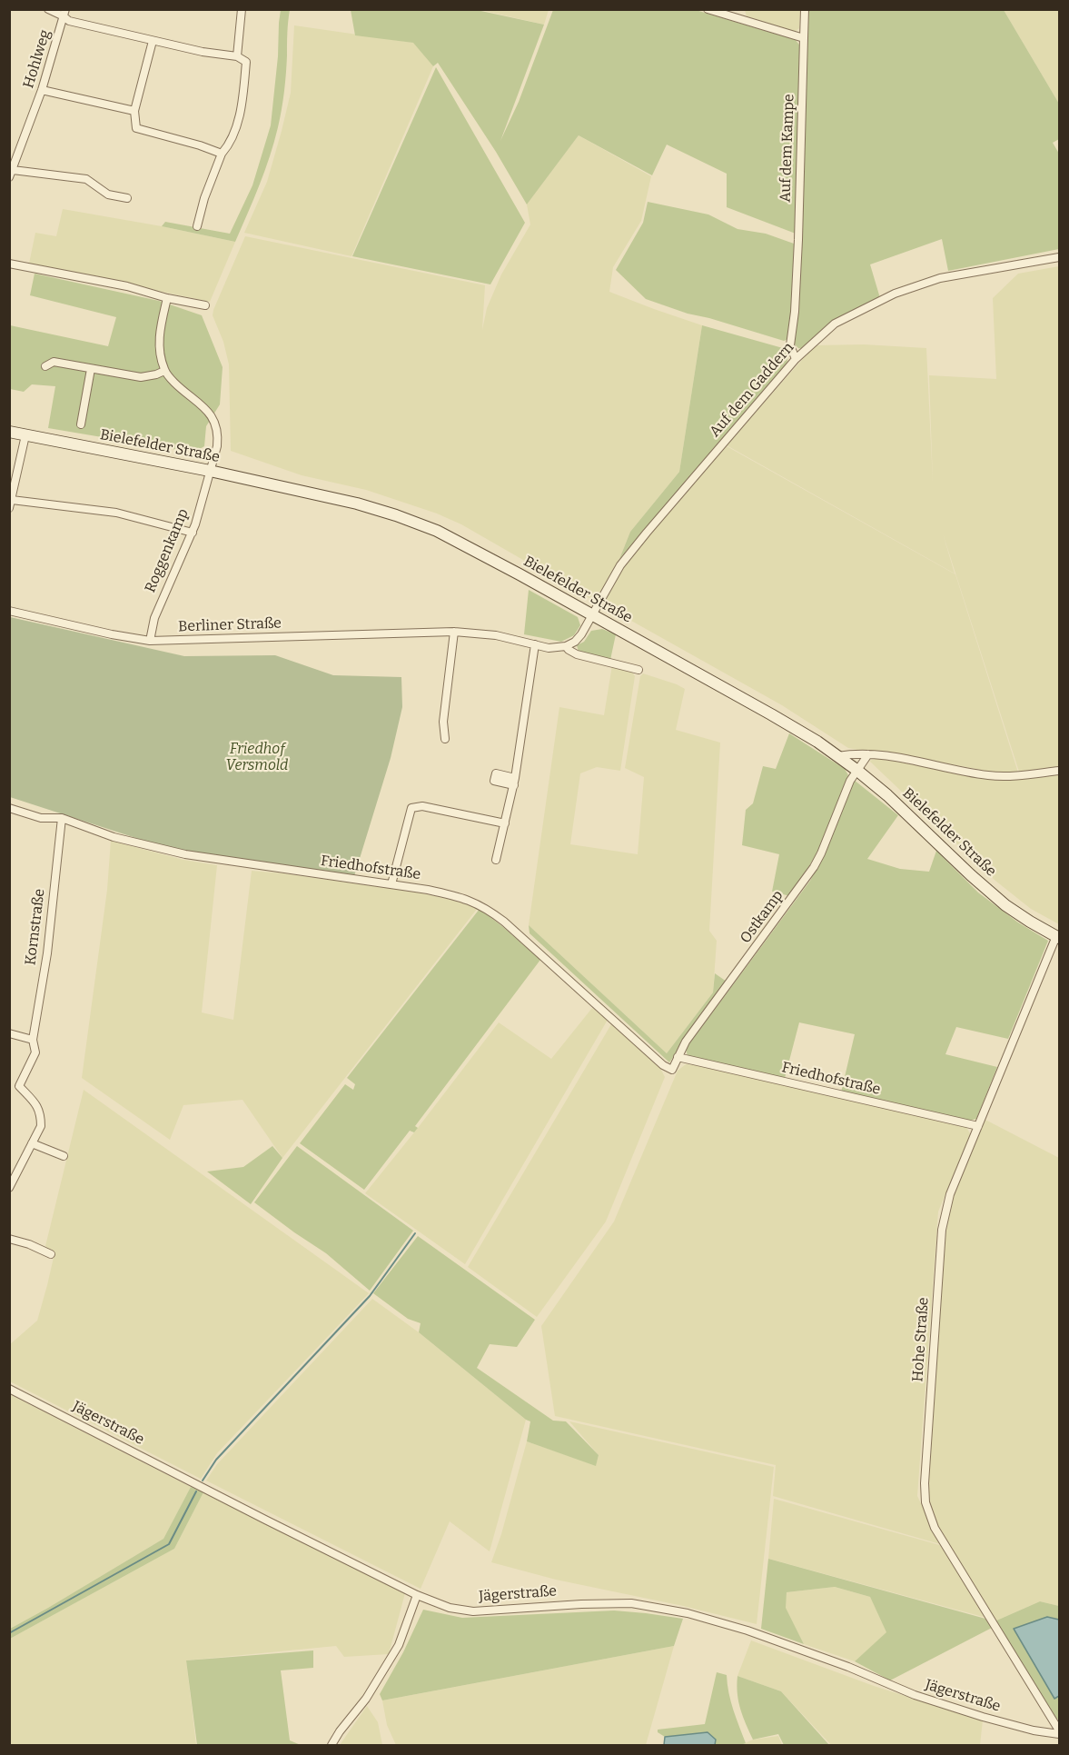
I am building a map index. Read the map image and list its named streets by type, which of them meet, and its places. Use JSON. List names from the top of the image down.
{
  "streets": {
    "main road": ["Bielefelder Straße"],
    "street": [
      "Hohlweg",
      "Auf dem Kampe",
      "Auf dem Gaddern",
      "Roggenkamp",
      "Berliner Straße",
      "Friedhofstraße",
      "Ostkamp",
      "Kornstraße",
      "Hohe Straße",
      "Jägerstraße"
    ]
  },
  "crossings": [
    ["Auf dem Kampe", "Auf dem Gaddern"],
    ["Auf dem Gaddern", "Bielefelder Straße"],
    ["Bielefelder Straße", "Roggenkamp"],
    ["Bielefelder Straße", "Ostkamp"],
    ["Bielefelder Straße", "Hohe Straße"],
    ["Roggenkamp", "Berliner Straße"],
    ["Friedhofstraße", "Ostkamp"],
    ["Friedhofstraße", "Kornstraße"],
    ["Friedhofstraße", "Hohe Straße"],
    ["Hohe Straße", "Jägerstraße"]
  ],
  "parks": ["Friedhof Versmold"]
}
